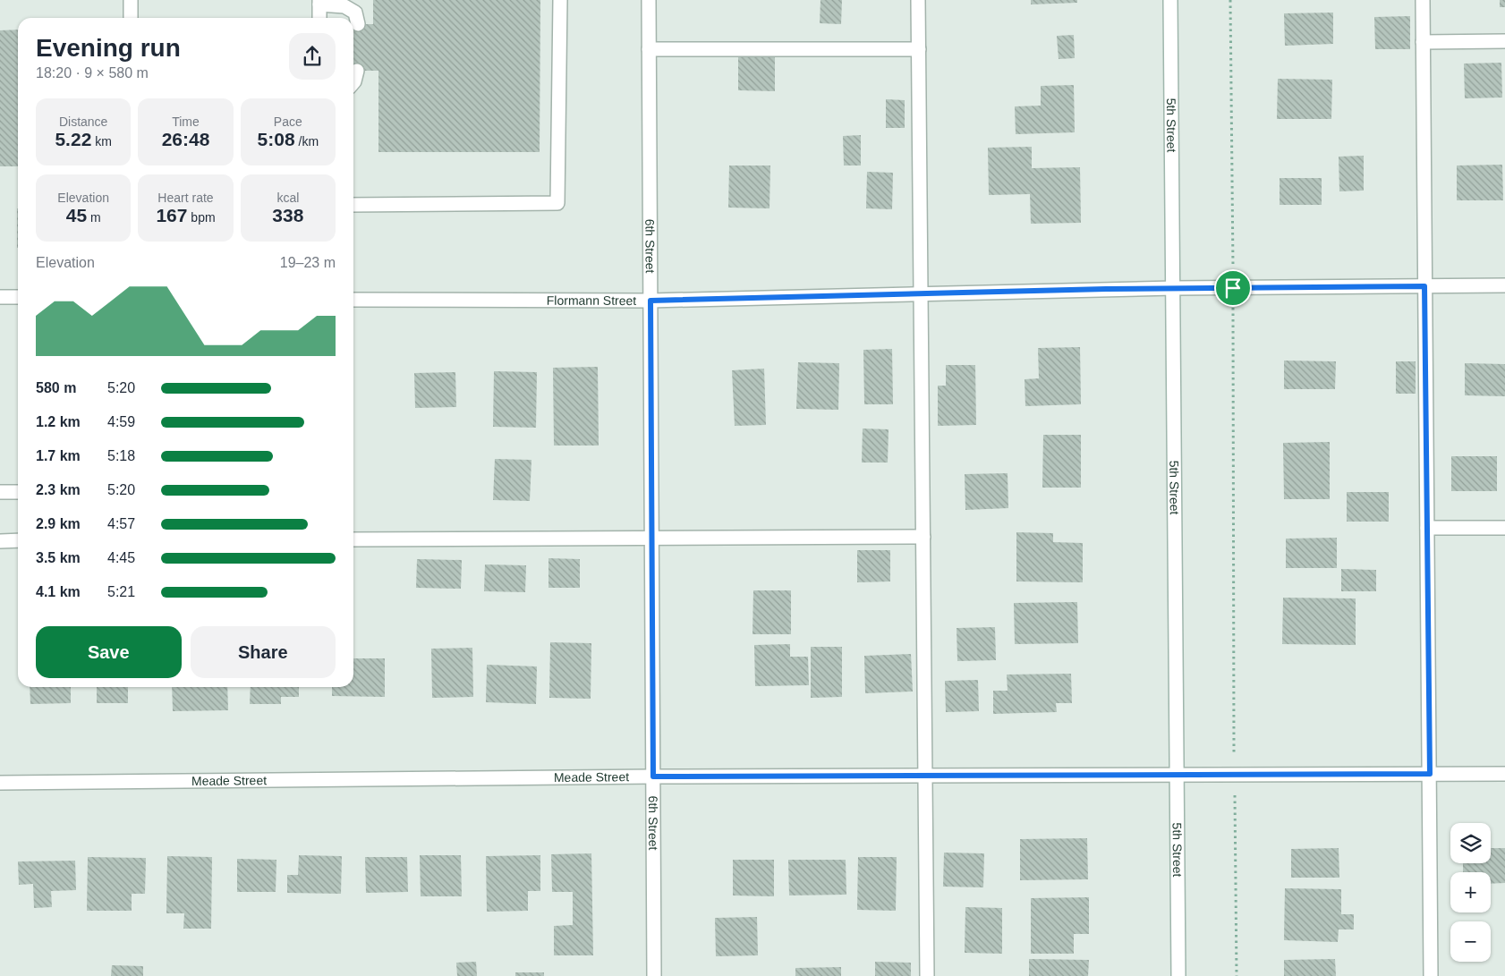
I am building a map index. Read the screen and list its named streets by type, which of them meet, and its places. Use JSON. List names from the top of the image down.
{
  "streets": {
    "street": [
      "5th Street",
      "6th Street",
      "Flormann Street",
      "Meade Street"
    ]
  },
  "crossings": [
    ["5th Street", "Flormann Street"],
    ["5th Street", "Meade Street"],
    ["6th Street", "Flormann Street"],
    ["6th Street", "Meade Street"]
  ],
  "page": {
    "heading": ["Evening run", "18:20 · 9 × 580 m"],
    "stats": [
      ["Distance", "5.22 km"],
      ["Time", "26:48"],
      ["Pace", "5:08 /km"],
      ["Elevation", "45 m"],
      ["Heart rate", "167 bpm"],
      ["kcal", "338"]
    ],
    "chart": ["Elevation", "19–23 m"],
    "list": [
      {
        "name": "580 m",
        "note": "5:20"
      },
      {
        "name": "1.2 km",
        "note": "4:59"
      },
      {
        "name": "1.7 km",
        "note": "5:18"
      },
      {
        "name": "2.3 km",
        "note": "5:20"
      },
      {
        "name": "2.9 km",
        "note": "4:57"
      },
      {
        "name": "3.5 km",
        "note": "4:45"
      },
      {
        "name": "4.1 km",
        "note": "5:21"
      }
    ],
    "buttons": ["Save", "Share"],
    "map_buttons": ["+", "−"]
  }
}
